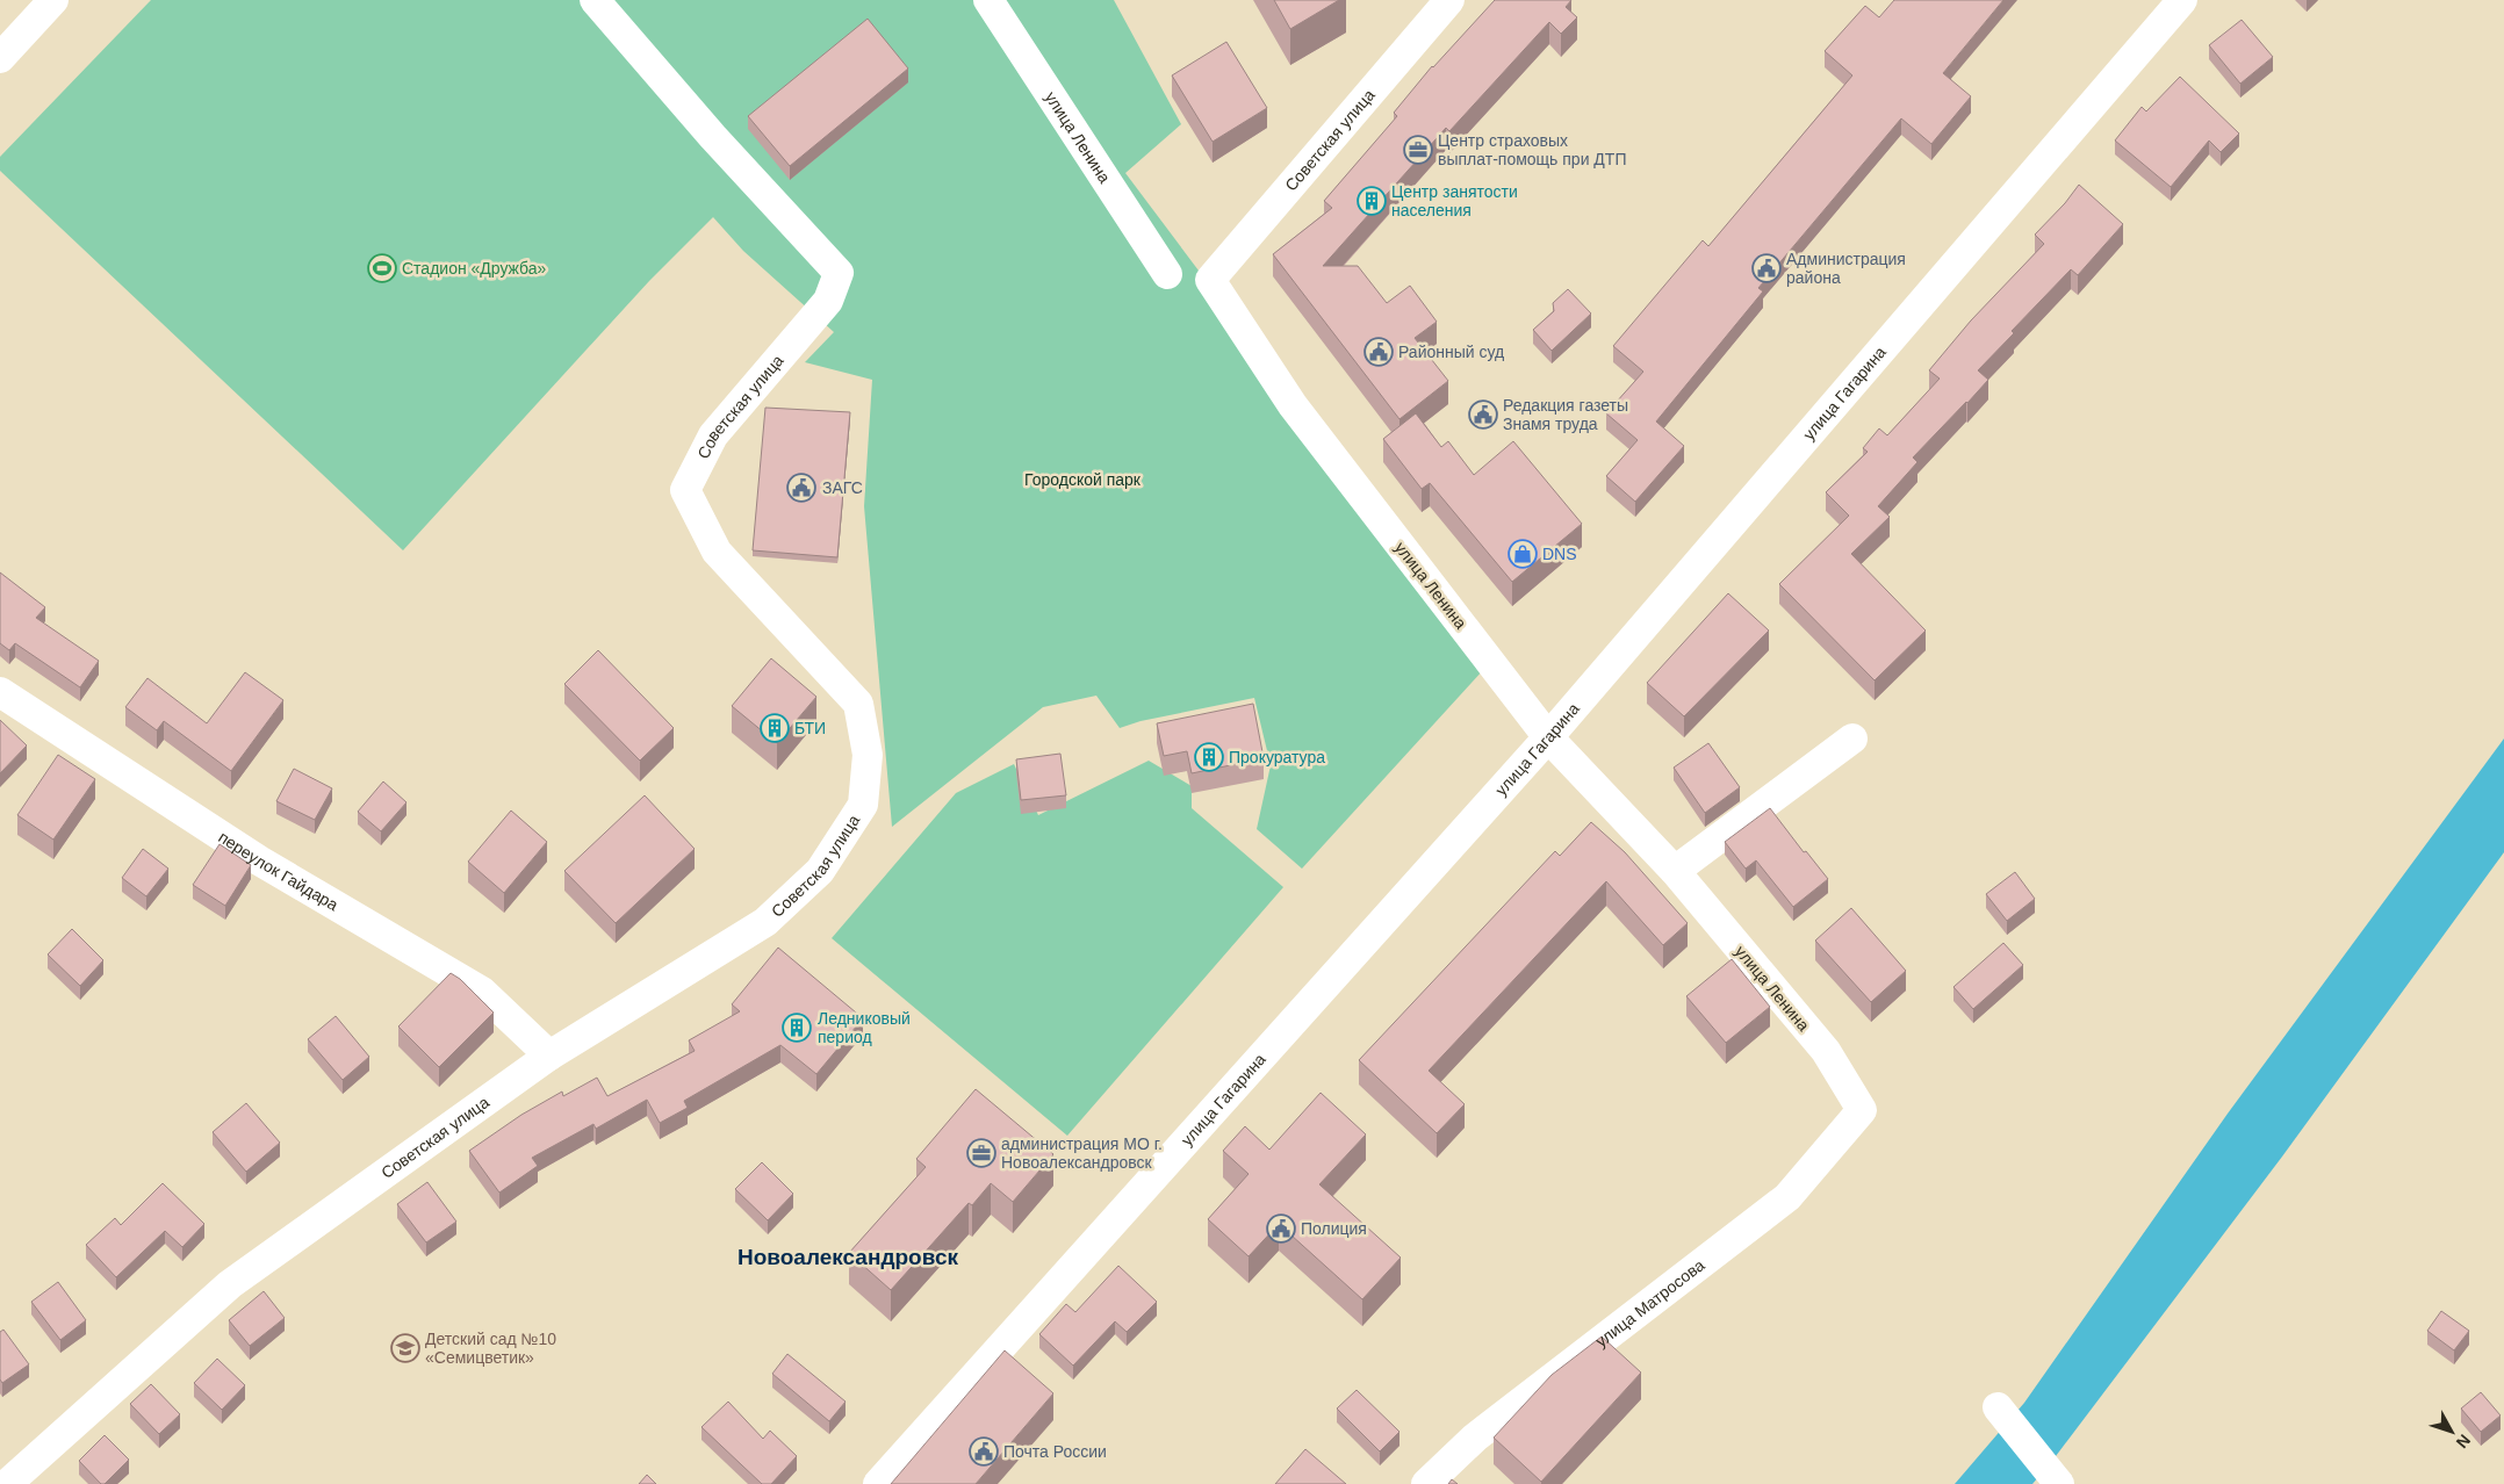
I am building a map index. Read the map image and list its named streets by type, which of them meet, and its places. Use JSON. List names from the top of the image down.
{
  "streets": {
    "street": [
      "улица Ленина",
      "Советская улица",
      "улица Гагарина",
      "переулок Гайдара",
      "улица Матросова"
    ]
  },
  "crossings": [
    ["улица Ленина", "Советская улица"],
    ["улица Ленина", "улица Гагарина"],
    ["улица Ленина", "улица Матросова"],
    ["Советская улица", "переулок Гайдара"]
  ],
  "districts": ["Новоалександровск"],
  "parks": ["Городской парк"],
  "places": {
    "office": ["Центр страховых выплат-помощь при ДТП", "администрация МО г. Новоалександровск"],
    "building": [
      "Центр занятости населения",
      "БТИ",
      "Прокуратура",
      "Ледниковый период"
    ],
    "sports": ["Стадион «Дружба»"],
    "public building": [
      "Администрация района",
      "Районный суд",
      "Редакция газеты Знамя труда",
      "ЗАГС",
      "Полиция",
      "Почта России"
    ],
    "shop": ["DNS"],
    "school or university": ["Детский сад №10 «Семицветик»"]
  },
  "north": "bottom right"
}
